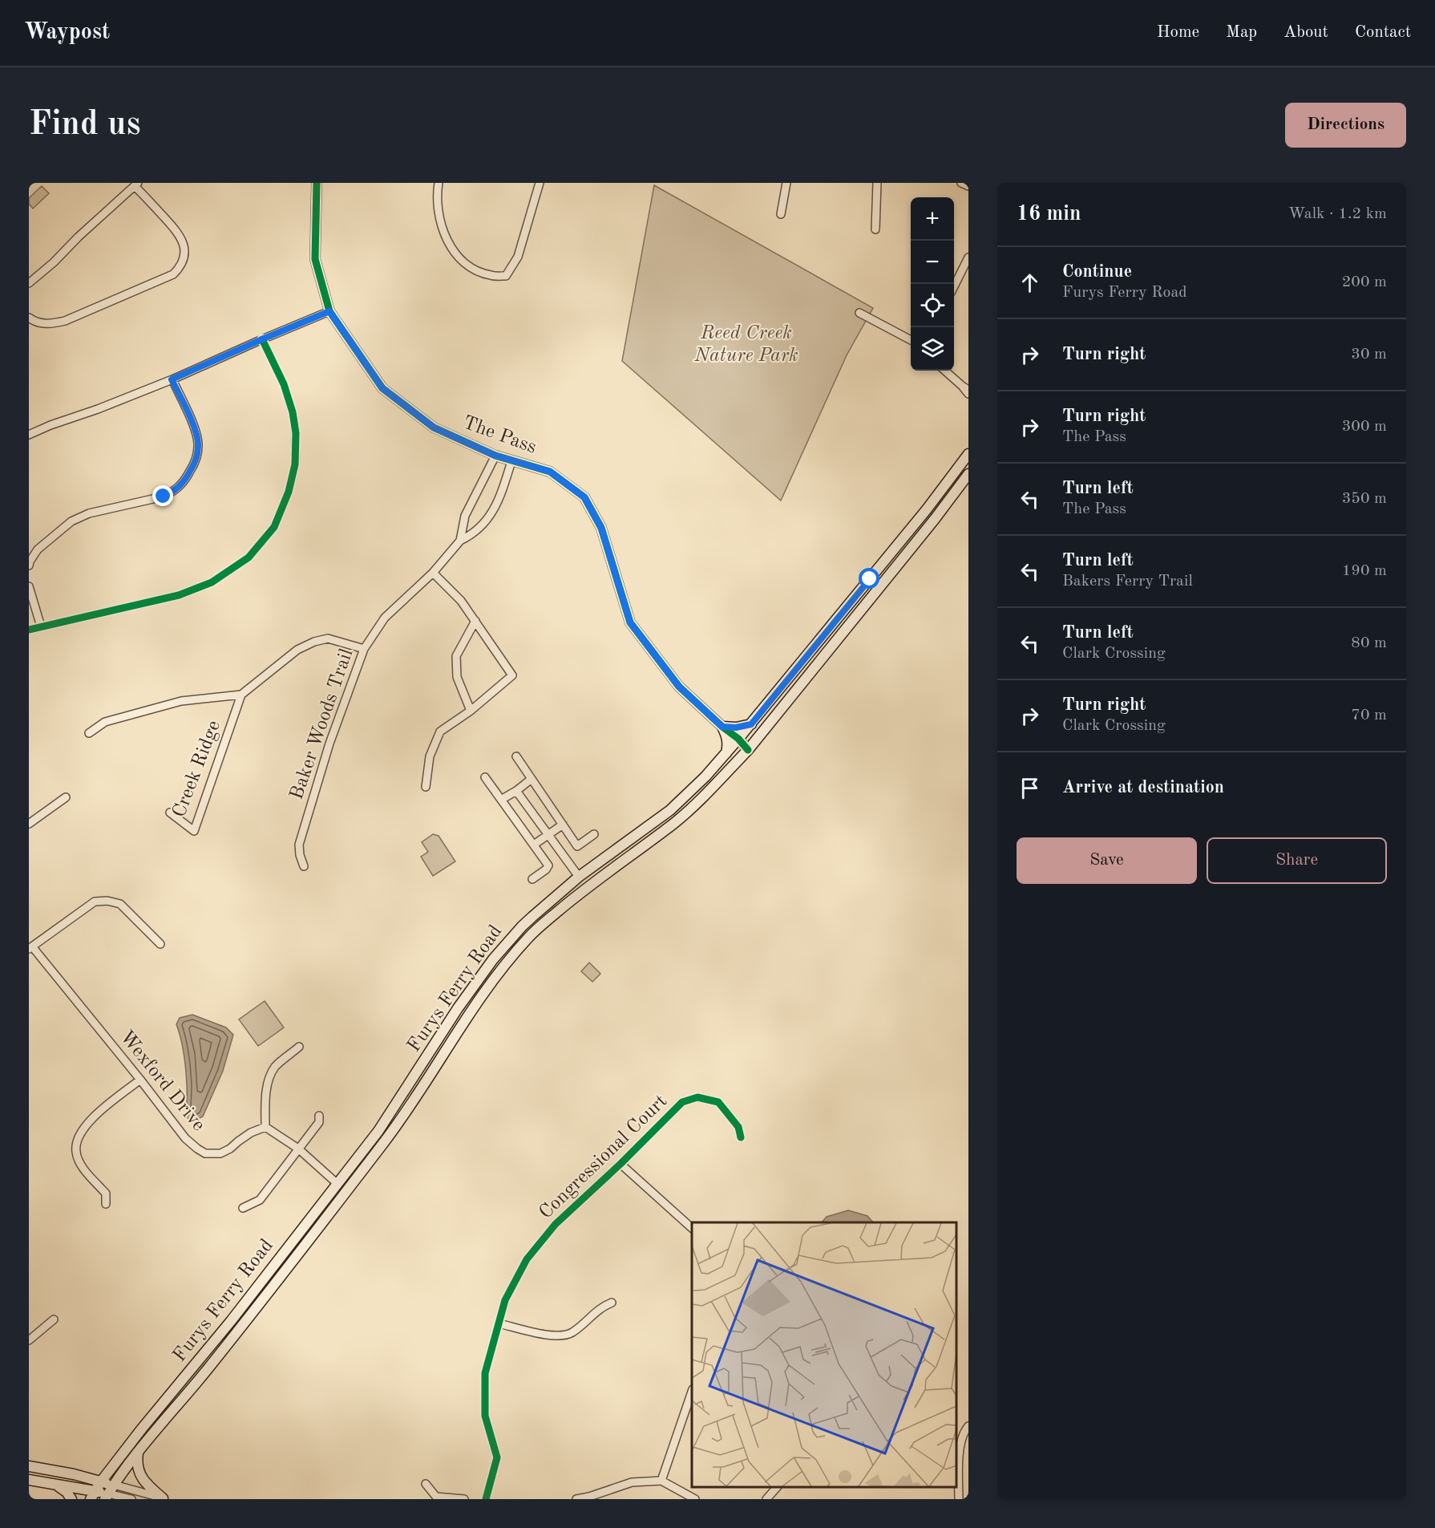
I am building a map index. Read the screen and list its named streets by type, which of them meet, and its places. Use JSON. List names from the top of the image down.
{
  "streets": {
    "main road": ["Furys Ferry Road"],
    "street": [
      "The Pass",
      "Baker Woods Trail",
      "Creek Ridge",
      "Wexford Drive",
      "Congressional Court"
    ]
  },
  "crossings": [
    ["The Pass", "Baker Woods Trail"],
    ["The Pass", "Furys Ferry Road"]
  ],
  "parks": ["Reed Creek Nature Park"],
  "page": {
    "header": "Waypost",
    "nav": [
      "Home",
      "Map",
      "About",
      "Contact"
    ],
    "buttons": [
      "Directions",
      ["Save", "Share"]
    ],
    "title": "Find us",
    "heading": ["16 min", "Walk · 1.2 km"],
    "map_buttons": ["+", "−"],
    "list": [
      ["Continue", "Furys Ferry Road", "200 m"],
      ["Turn right", "30 m"],
      ["Turn right", "The Pass", "300 m"],
      ["Turn left", "The Pass", "350 m"],
      ["Turn left", "Bakers Ferry Trail", "190 m"],
      ["Turn left", "Clark Crossing", "80 m"],
      ["Turn right", "Clark Crossing", "70 m"],
      "Arrive at destination"
    ]
  }
}
